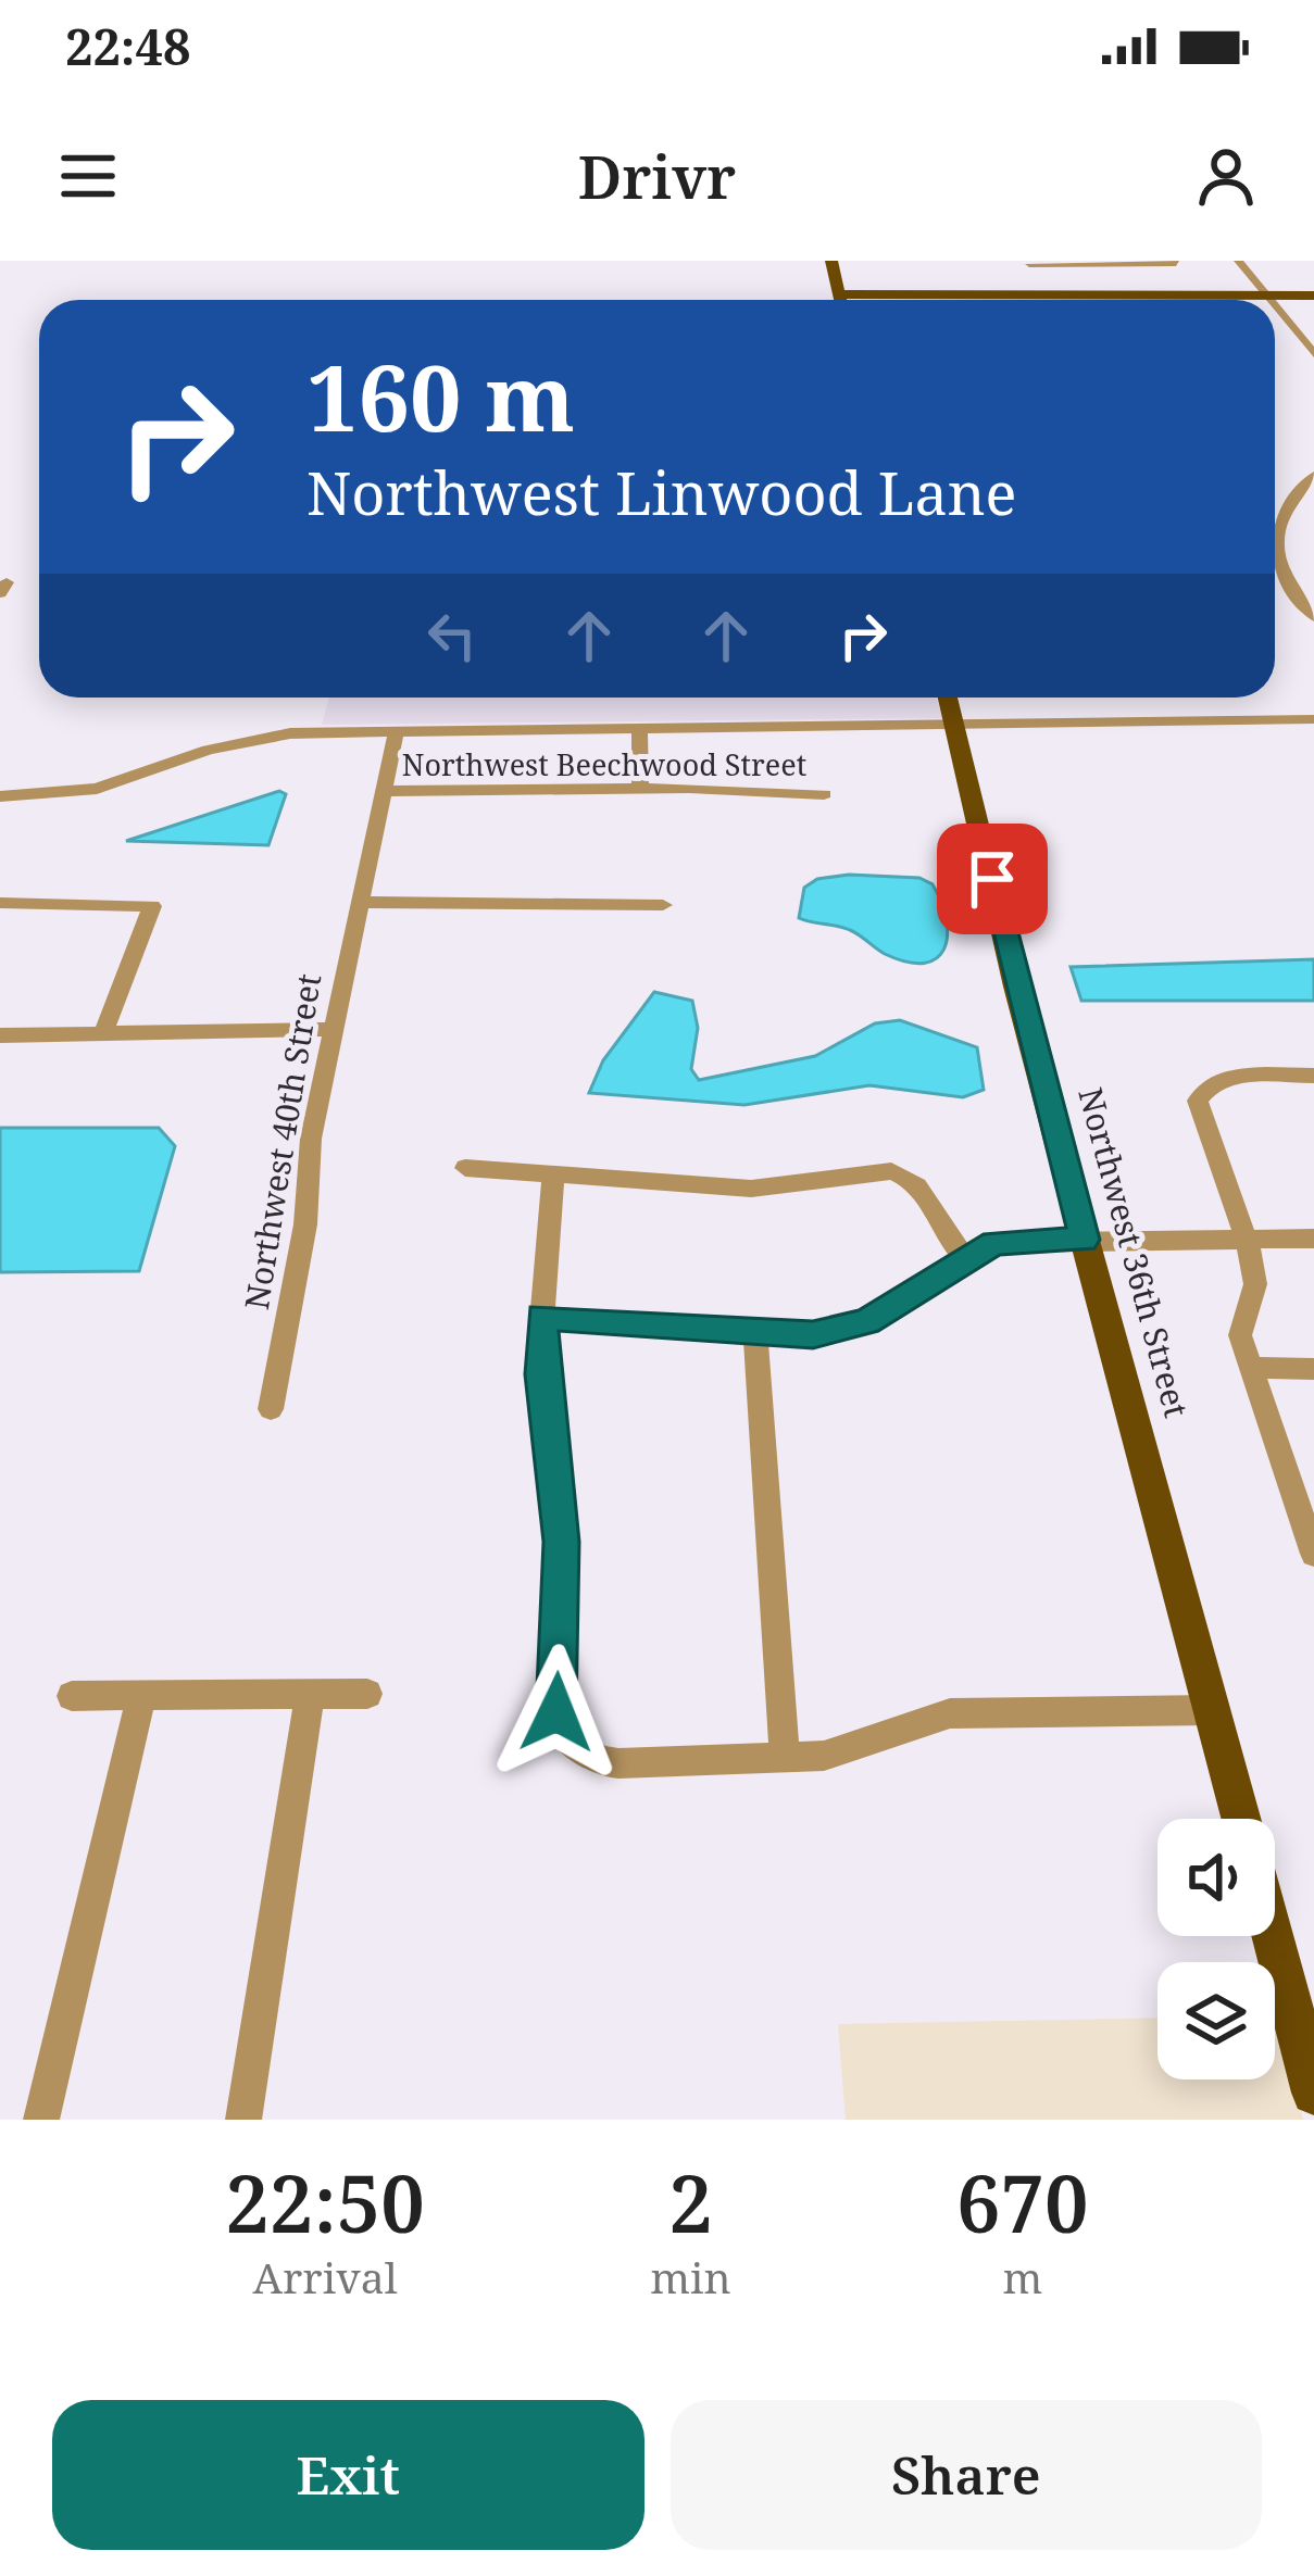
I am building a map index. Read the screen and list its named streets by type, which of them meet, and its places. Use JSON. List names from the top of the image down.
{
  "streets": {
    "main road": ["Northwest 36th Street"],
    "street": ["Northwest Beechwood Street", "Northwest 40th Street"]
  },
  "crossings": [
    ["Northwest Beechwood Street", "Northwest 40th Street"]
  ],
  "page": {
    "status": "22:48",
    "header": "Drivr",
    "turn": ["160 m", "Northwest Linwood Lane"],
    "eta": [
      "22:50",
      "Arrival",
      "2",
      "min",
      "670",
      "m"
    ],
    "buttons": ["Exit", "Share"]
  }
}
